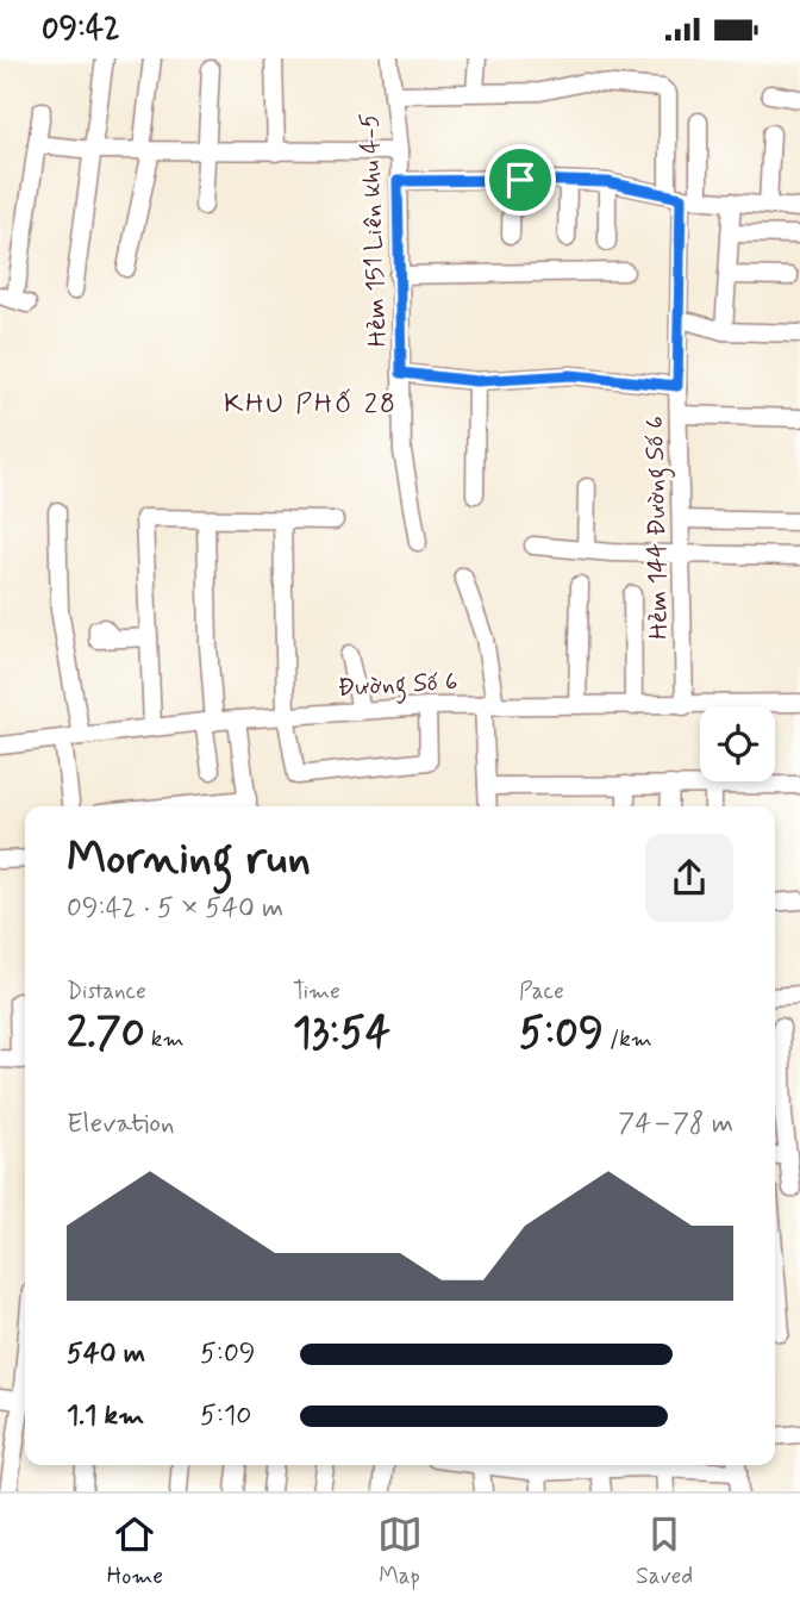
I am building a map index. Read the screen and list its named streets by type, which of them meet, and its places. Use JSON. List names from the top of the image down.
{
  "streets": {
    "street": ["Hẻm 151 Liên khu 4-5", "Hẻm 144 Đường Số 6", "Đường Số 6"]
  },
  "crossings": [
    ["Hẻm 151 Liên khu 4-5", "Hẻm 144 Đường Số 6"],
    ["Hẻm 144 Đường Số 6", "Đường Số 6"]
  ],
  "districts": ["KHU PHỐ 28"],
  "page": {
    "status": "09:42",
    "heading": ["Morning run", "09:42 · 5 × 540 m"],
    "stats": [
      ["Distance", "2.70 km"],
      ["Time", "13:54"],
      ["Pace", "5:09 /km"]
    ],
    "chart": ["Elevation", "74–78 m"],
    "list": [
      {
        "name": "540 m",
        "note": "5:09"
      },
      {
        "name": "1.1 km",
        "note": "5:10"
      }
    ],
    "tabs": ["Home", "Map", "Saved"]
  }
}
